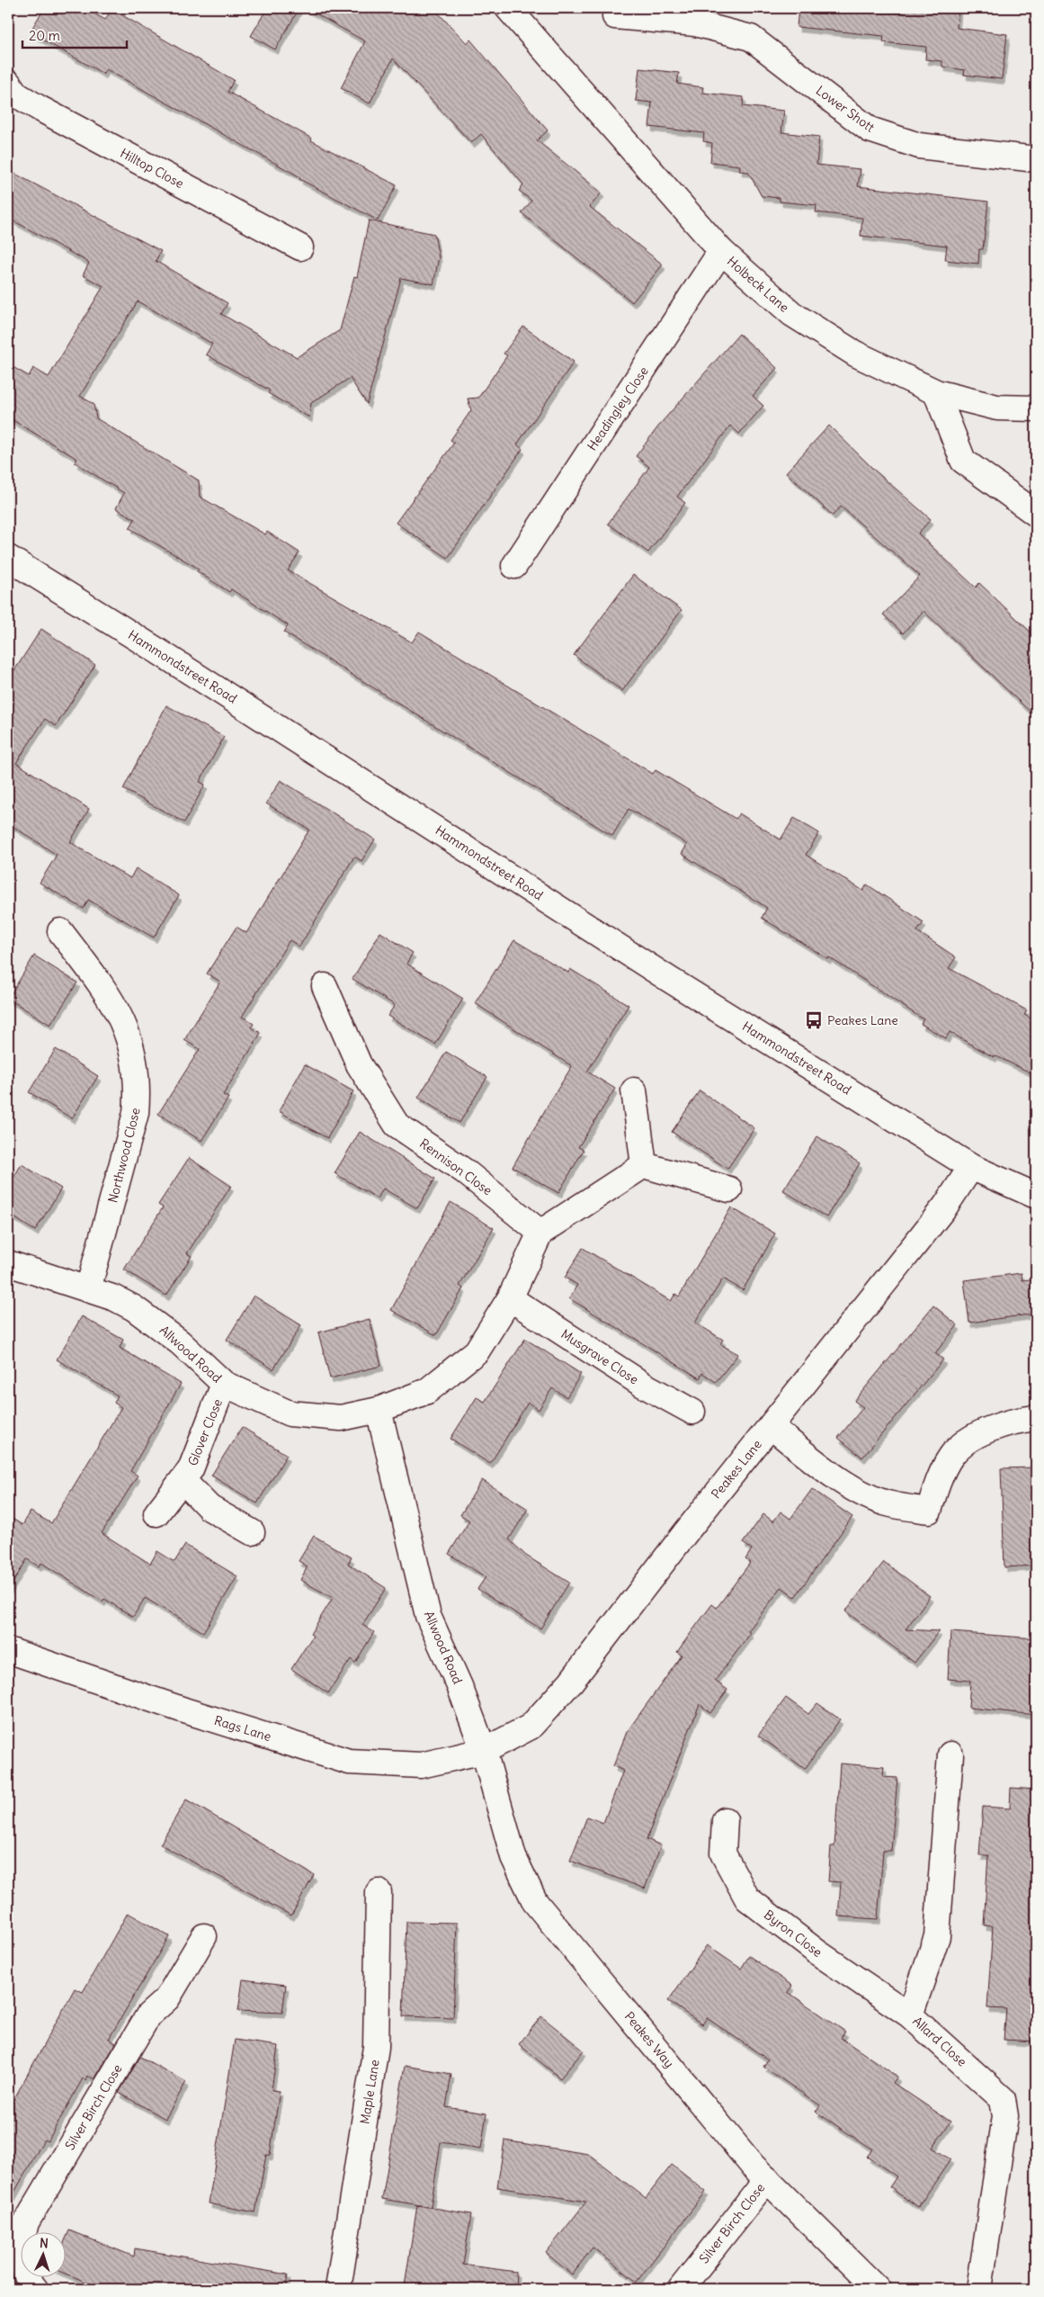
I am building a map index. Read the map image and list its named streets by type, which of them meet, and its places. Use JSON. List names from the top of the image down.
{
  "streets": {
    "street": [
      "Lower Shott",
      "Hilltop Close",
      "Holbeck Lane",
      "Headingley Close",
      "Hammondstreet Road",
      "Northwood Close",
      "Rennison Close",
      "Allwood Road",
      "Musgrave Close",
      "Glover Close",
      "Peakes Lane",
      "Rags Lane",
      "Byron Close",
      "Peakes Way",
      "Allard Close",
      "Maple Lane",
      "Silver Birch Close"
    ]
  },
  "crossings": [
    ["Holbeck Lane", "Headingley Close"],
    ["Hammondstreet Road", "Peakes Lane"],
    ["Northwood Close", "Allwood Road"],
    ["Rennison Close", "Allwood Road"],
    ["Allwood Road", "Musgrave Close"],
    ["Allwood Road", "Glover Close"],
    ["Allwood Road", "Peakes Lane"],
    ["Allwood Road", "Rags Lane"],
    ["Allwood Road", "Peakes Way"],
    ["Peakes Lane", "Rags Lane"],
    ["Peakes Lane", "Peakes Way"],
    ["Rags Lane", "Peakes Way"],
    ["Byron Close", "Allard Close"],
    ["Peakes Way", "Silver Birch Close"]
  ],
  "places": {
    "bus stop": ["Peakes Lane"]
  },
  "scale_bar": "20 m",
  "north": "top"
}
